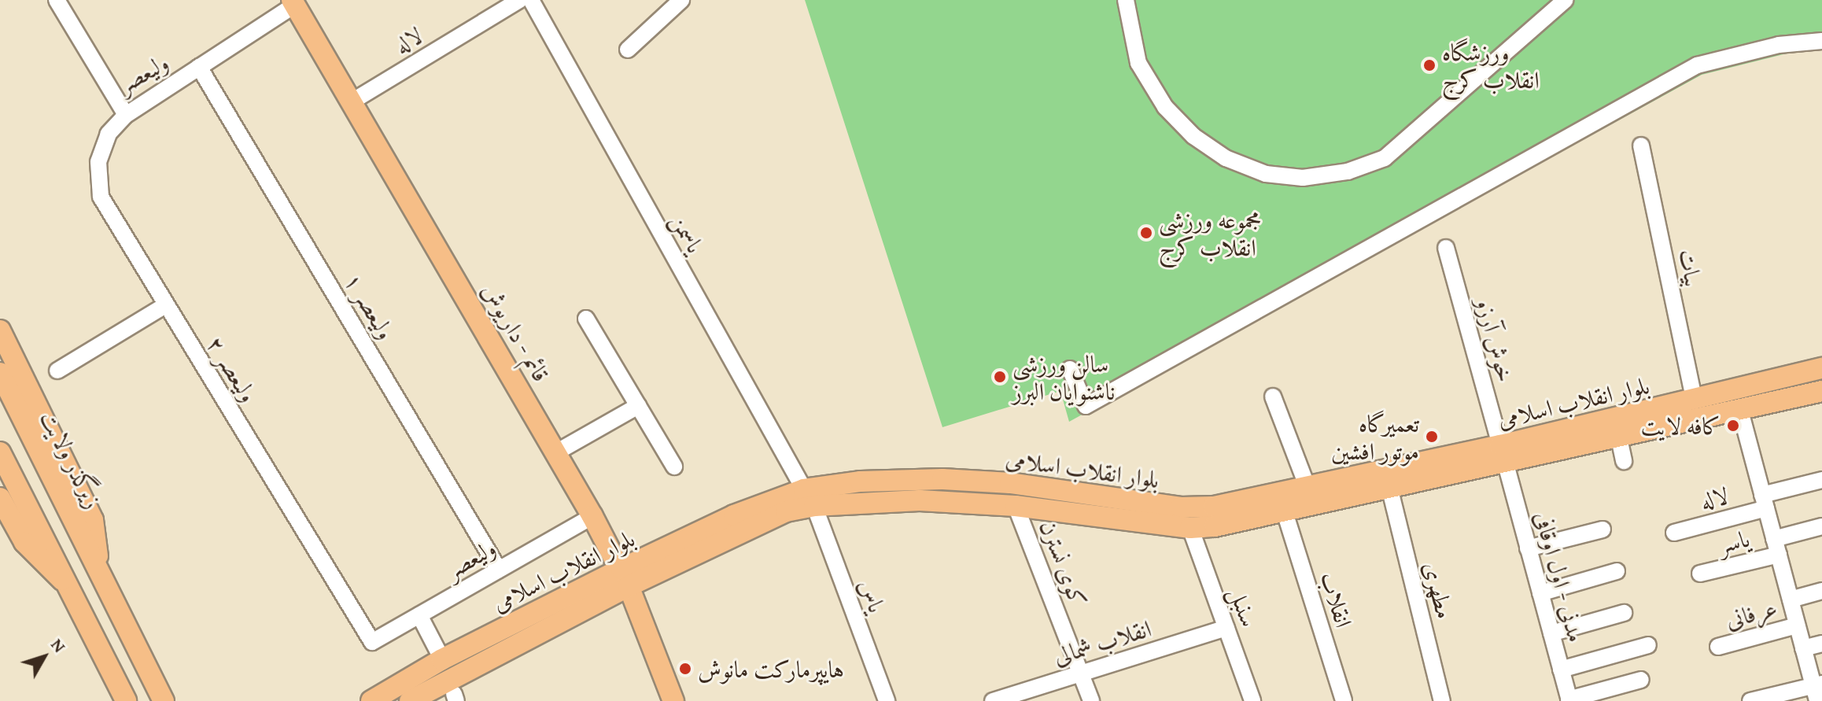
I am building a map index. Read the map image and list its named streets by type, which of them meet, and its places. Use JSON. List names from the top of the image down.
{
  "streets": {
    "main road": ["قائم - داریوش", "بلوار انقلاب اسلامی", "زیرگذر ولایت"],
    "street": [
      "لاله",
      "ولیعصر",
      "یاسمن",
      "بیات",
      "ولیعصر ۱",
      "خوش آرزو",
      "ولیعصر ۲",
      "یاسر",
      "کوی نسترن",
      "مدنی - اول اوقافی",
      "مطهری",
      "یاس",
      "انقلاب",
      "سنبل",
      "عرفانی",
      "انقلاب شمالی"
    ]
  },
  "crossings": [
    ["لاله", "قائم - داریوش"],
    ["ولیعصر", "ولیعصر ۱"],
    ["ولیعصر", "قائم - داریوش"],
    ["ولیعصر", "ولیعصر ۲"],
    ["یاسمن", "بلوار انقلاب اسلامی"],
    ["یاسمن", "یاس"],
    ["بیات", "بلوار انقلاب اسلامی"],
    ["قائم - داریوش", "بلوار انقلاب اسلامی"],
    ["خوش آرزو", "بلوار انقلاب اسلامی"],
    ["خوش آرزو", "مدنی - اول اوقافی"],
    ["بلوار انقلاب اسلامی", "کوی نسترن"],
    ["بلوار انقلاب اسلامی", "مدنی - اول اوقافی"],
    ["بلوار انقلاب اسلامی", "مطهری"],
    ["بلوار انقلاب اسلامی", "یاس"],
    ["بلوار انقلاب اسلامی", "انقلاب"],
    ["بلوار انقلاب اسلامی", "سنبل"],
    ["کوی نسترن", "انقلاب شمالی"],
    ["سنبل", "انقلاب شمالی"]
  ],
  "places": [
    "ورزشگاه انقلاب کرج",
    "مجموعه ورزشی انقلاب کرج",
    "سالن ورزشی ناشنوایان البرز",
    "کافه لایت",
    "تعمیرگاه موتور افشین",
    "هایپرمارکت مانوش"
  ],
  "north": "top right"
}
